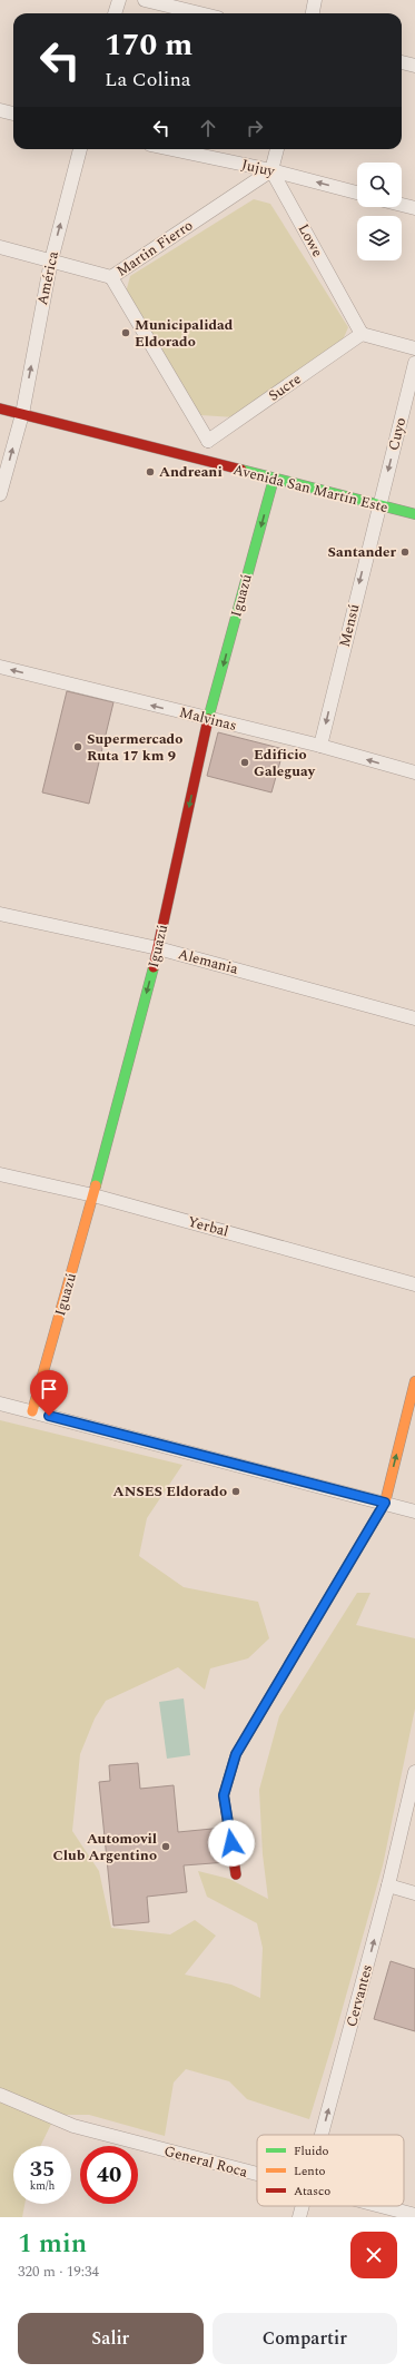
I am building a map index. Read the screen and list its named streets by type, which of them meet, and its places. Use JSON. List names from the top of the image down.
{
  "streets": {
    "street": [
      "Jujuy",
      "Lowe",
      "Martin Fierro",
      "América",
      "Sucre",
      "Cuyo",
      "Avenida San Martín Este",
      "Iguazú",
      "Mensú",
      "Malvinas",
      "Alemania",
      "Yerbal",
      "Cervantes",
      "General Roca"
    ]
  },
  "crossings": [
    ["Jujuy", "Lowe"],
    ["Jujuy", "Martin Fierro"],
    ["Lowe", "Martin Fierro"],
    ["Lowe", "Sucre"],
    ["Martin Fierro", "América"],
    ["América", "Avenida San Martín Este"],
    ["Cuyo", "Avenida San Martín Este"],
    ["Cuyo", "Mensú"],
    ["Avenida San Martín Este", "Iguazú"],
    ["Avenida San Martín Este", "Mensú"],
    ["Iguazú", "Malvinas"],
    ["Iguazú", "Alemania"],
    ["Iguazú", "Yerbal"],
    ["Mensú", "Malvinas"]
  ],
  "one_way": [
    "Jujuy",
    "América",
    "Cuyo",
    "Iguazú",
    "Mensú",
    "Malvinas",
    "Cervantes"
  ],
  "places": [
    "Municipalidad Eldorado",
    "Andreani",
    "Santander",
    "Supermercado Ruta 17 km 9",
    "Edificio Galeguay",
    "ANSES Eldorado",
    "Automovil Club Argentino"
  ],
  "legend": ["Fluido", "Lento", "Atasco"],
  "page": {
    "turn": ["170 m", "La Colina"],
    "speed": "35 km/h",
    "limit": "40",
    "heading": ["1 min", "320 m · 19:34"],
    "buttons": ["Salir", "Compartir"]
  }
}
